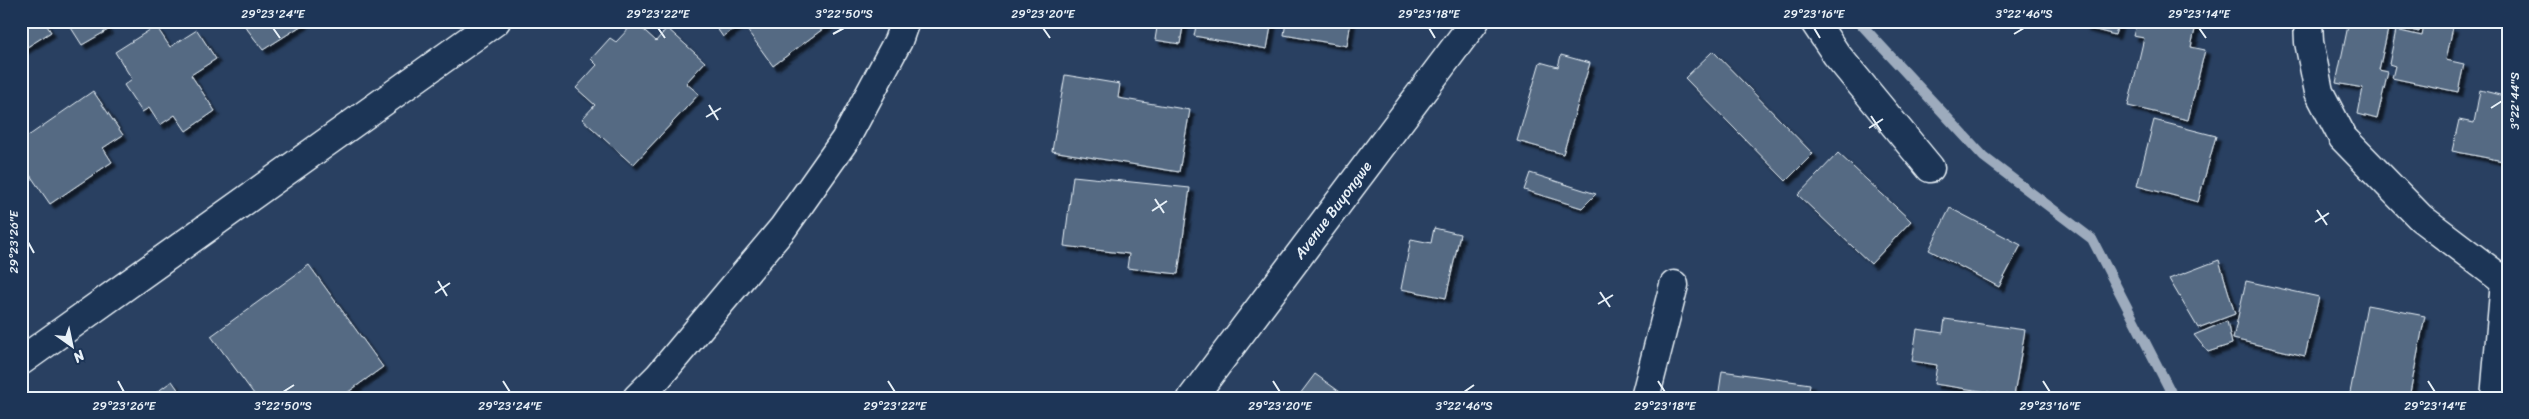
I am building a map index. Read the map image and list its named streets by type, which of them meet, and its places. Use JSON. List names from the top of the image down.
{
  "streets": {
    "street": ["Avenue Buyongwe"]
  },
  "north": "bottom right",
  "coordinates": [
    "29°23'24\"E",
    "29°23'22\"E",
    "3°22'50\"S",
    "29°23'20\"E",
    "29°23'18\"E",
    "29°23'16\"E",
    "3°22'46\"S",
    "29°23'14\"E",
    "3°22'44\"S",
    "29°23'26\"E"
  ]
}
